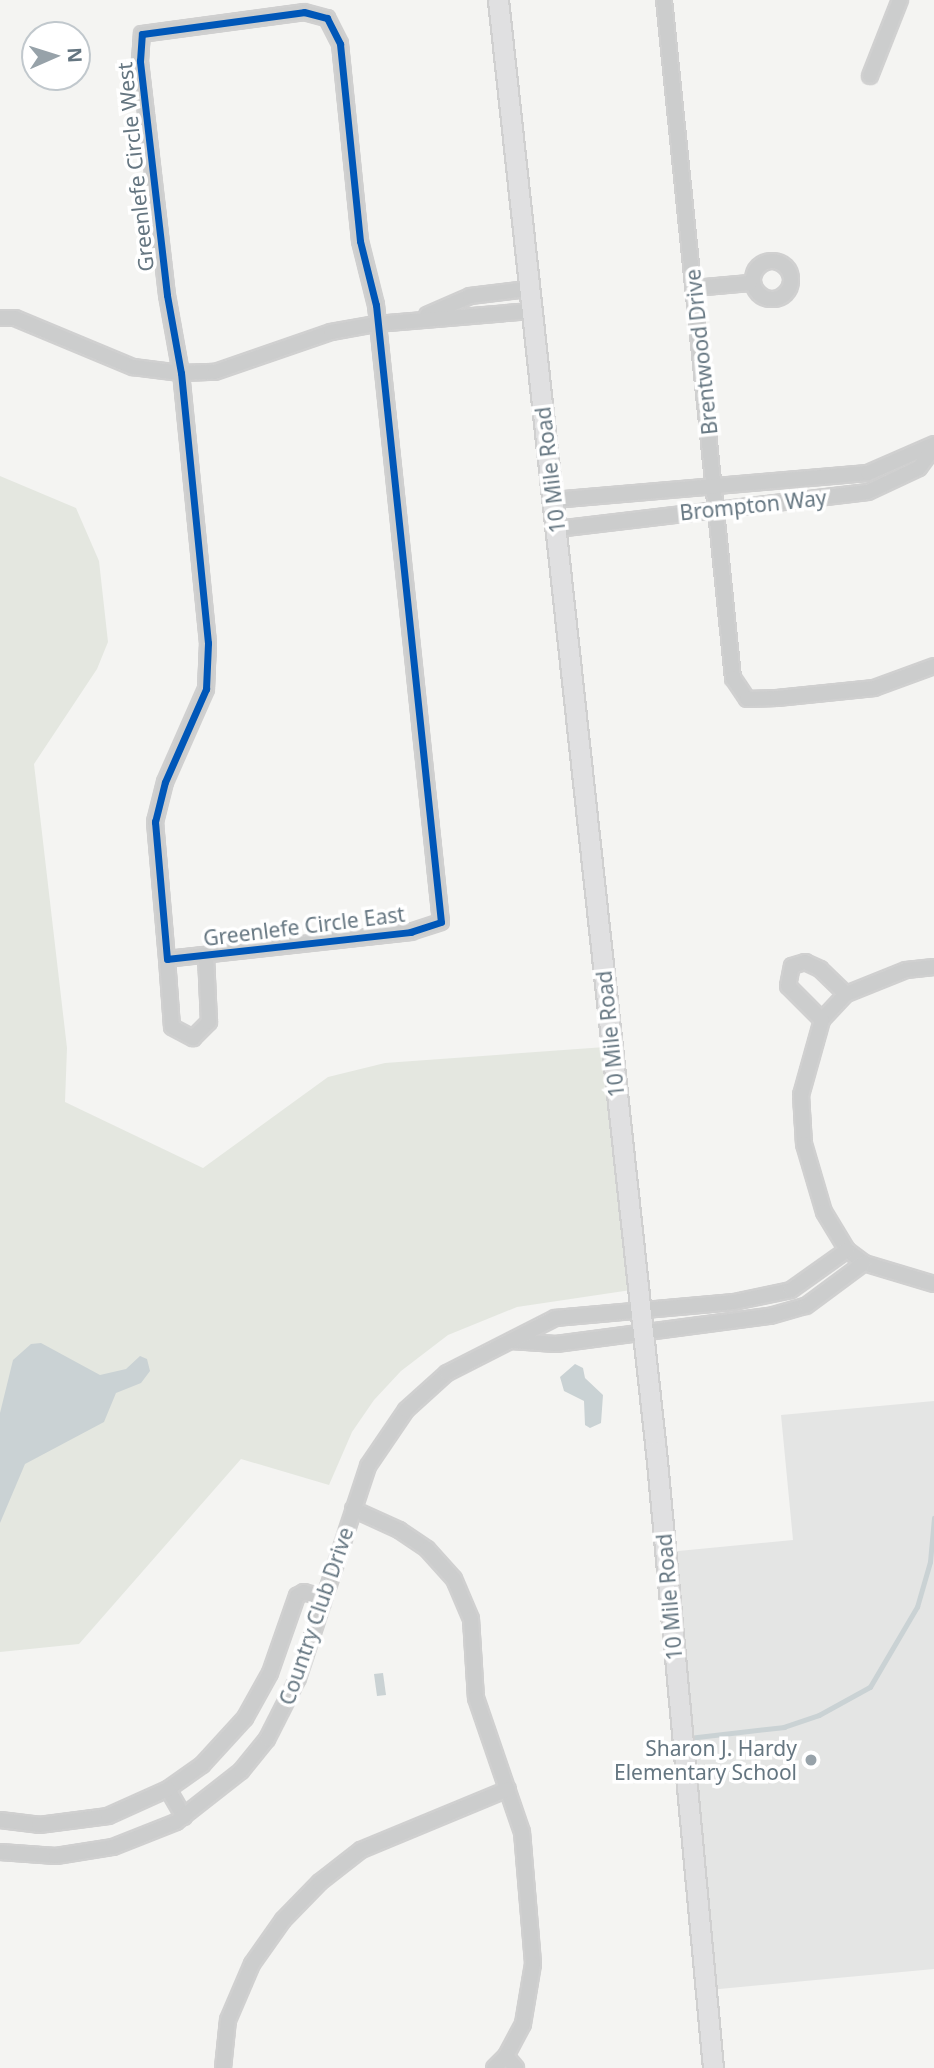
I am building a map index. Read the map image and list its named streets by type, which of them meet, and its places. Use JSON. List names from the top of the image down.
{
  "streets": {
    "main road": ["10 Mile Road"],
    "street": [
      "Greenlefe Circle West",
      "Brentwood Drive",
      "Brompton Way",
      "Greenlefe Circle East",
      "Country Club Drive"
    ]
  },
  "crossings": [
    ["Greenlefe Circle West", "Greenlefe Circle East"],
    ["Brentwood Drive", "Brompton Way"],
    ["10 Mile Road", "Brompton Way"],
    ["10 Mile Road", "Country Club Drive"]
  ],
  "places": ["Sharon J. Hardy Elementary School"],
  "north": "right"
}
